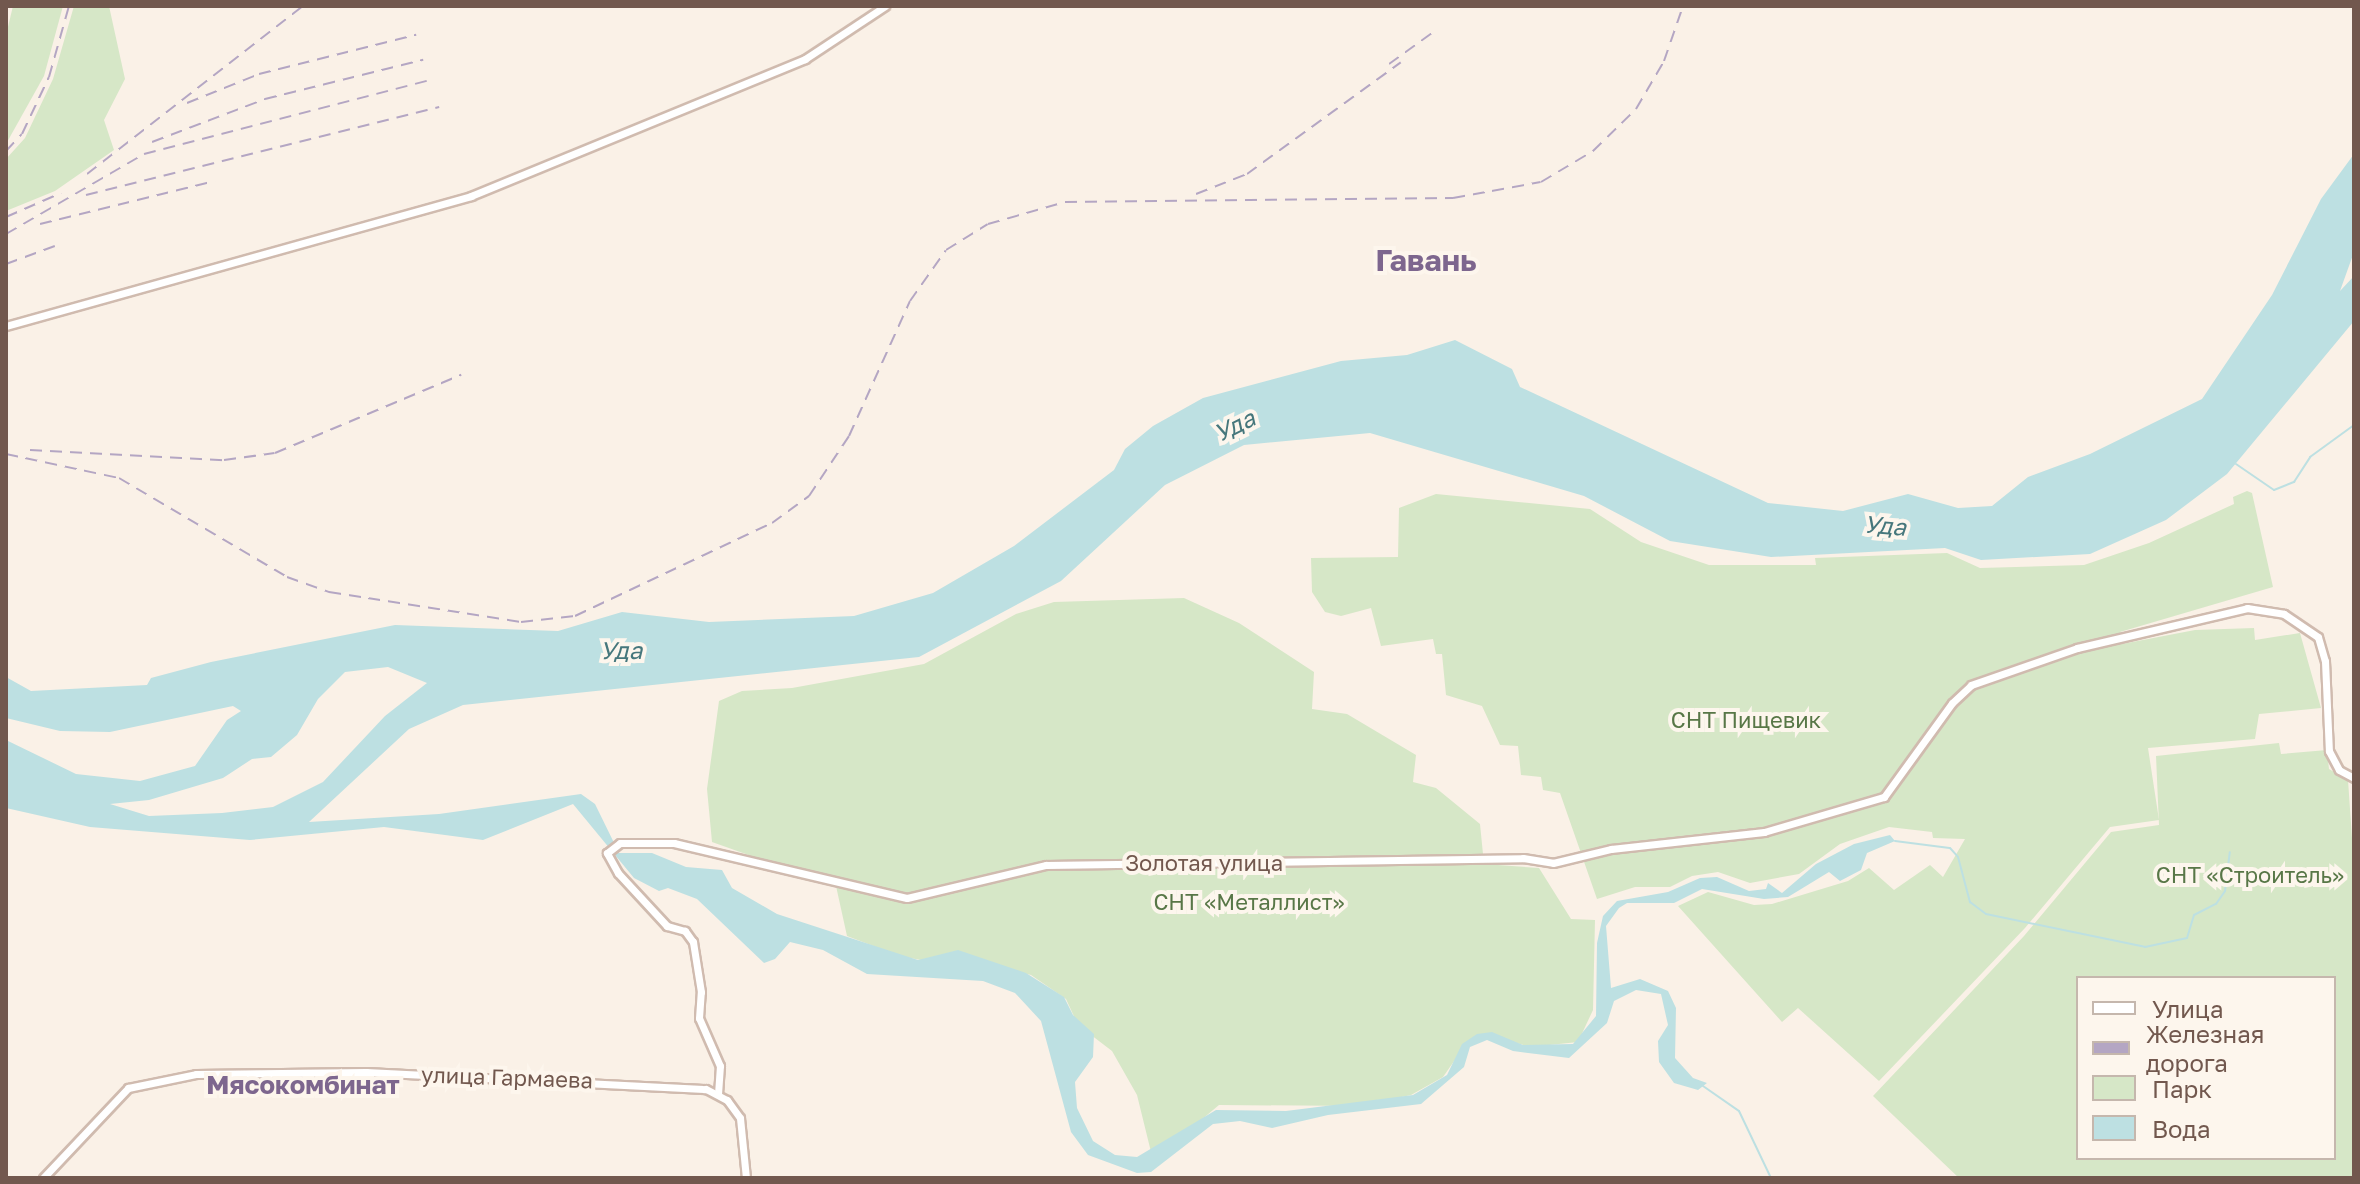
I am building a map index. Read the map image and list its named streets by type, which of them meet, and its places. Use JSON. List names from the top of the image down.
{
  "streets": {
    "street": ["Золотая улица", "улица Гармаева"]
  },
  "crossings": [
    ["Золотая улица", "улица Гармаева"]
  ],
  "districts": ["Гавань", "Мясокомбинат"],
  "water": ["Уда"],
  "parks": ["СНТ Пищевик", "СНТ «Строитель»", "СНТ «Металлист»"],
  "legend": [
    "Улица",
    "Железная дорога",
    "Парк",
    "Вода"
  ]
}
